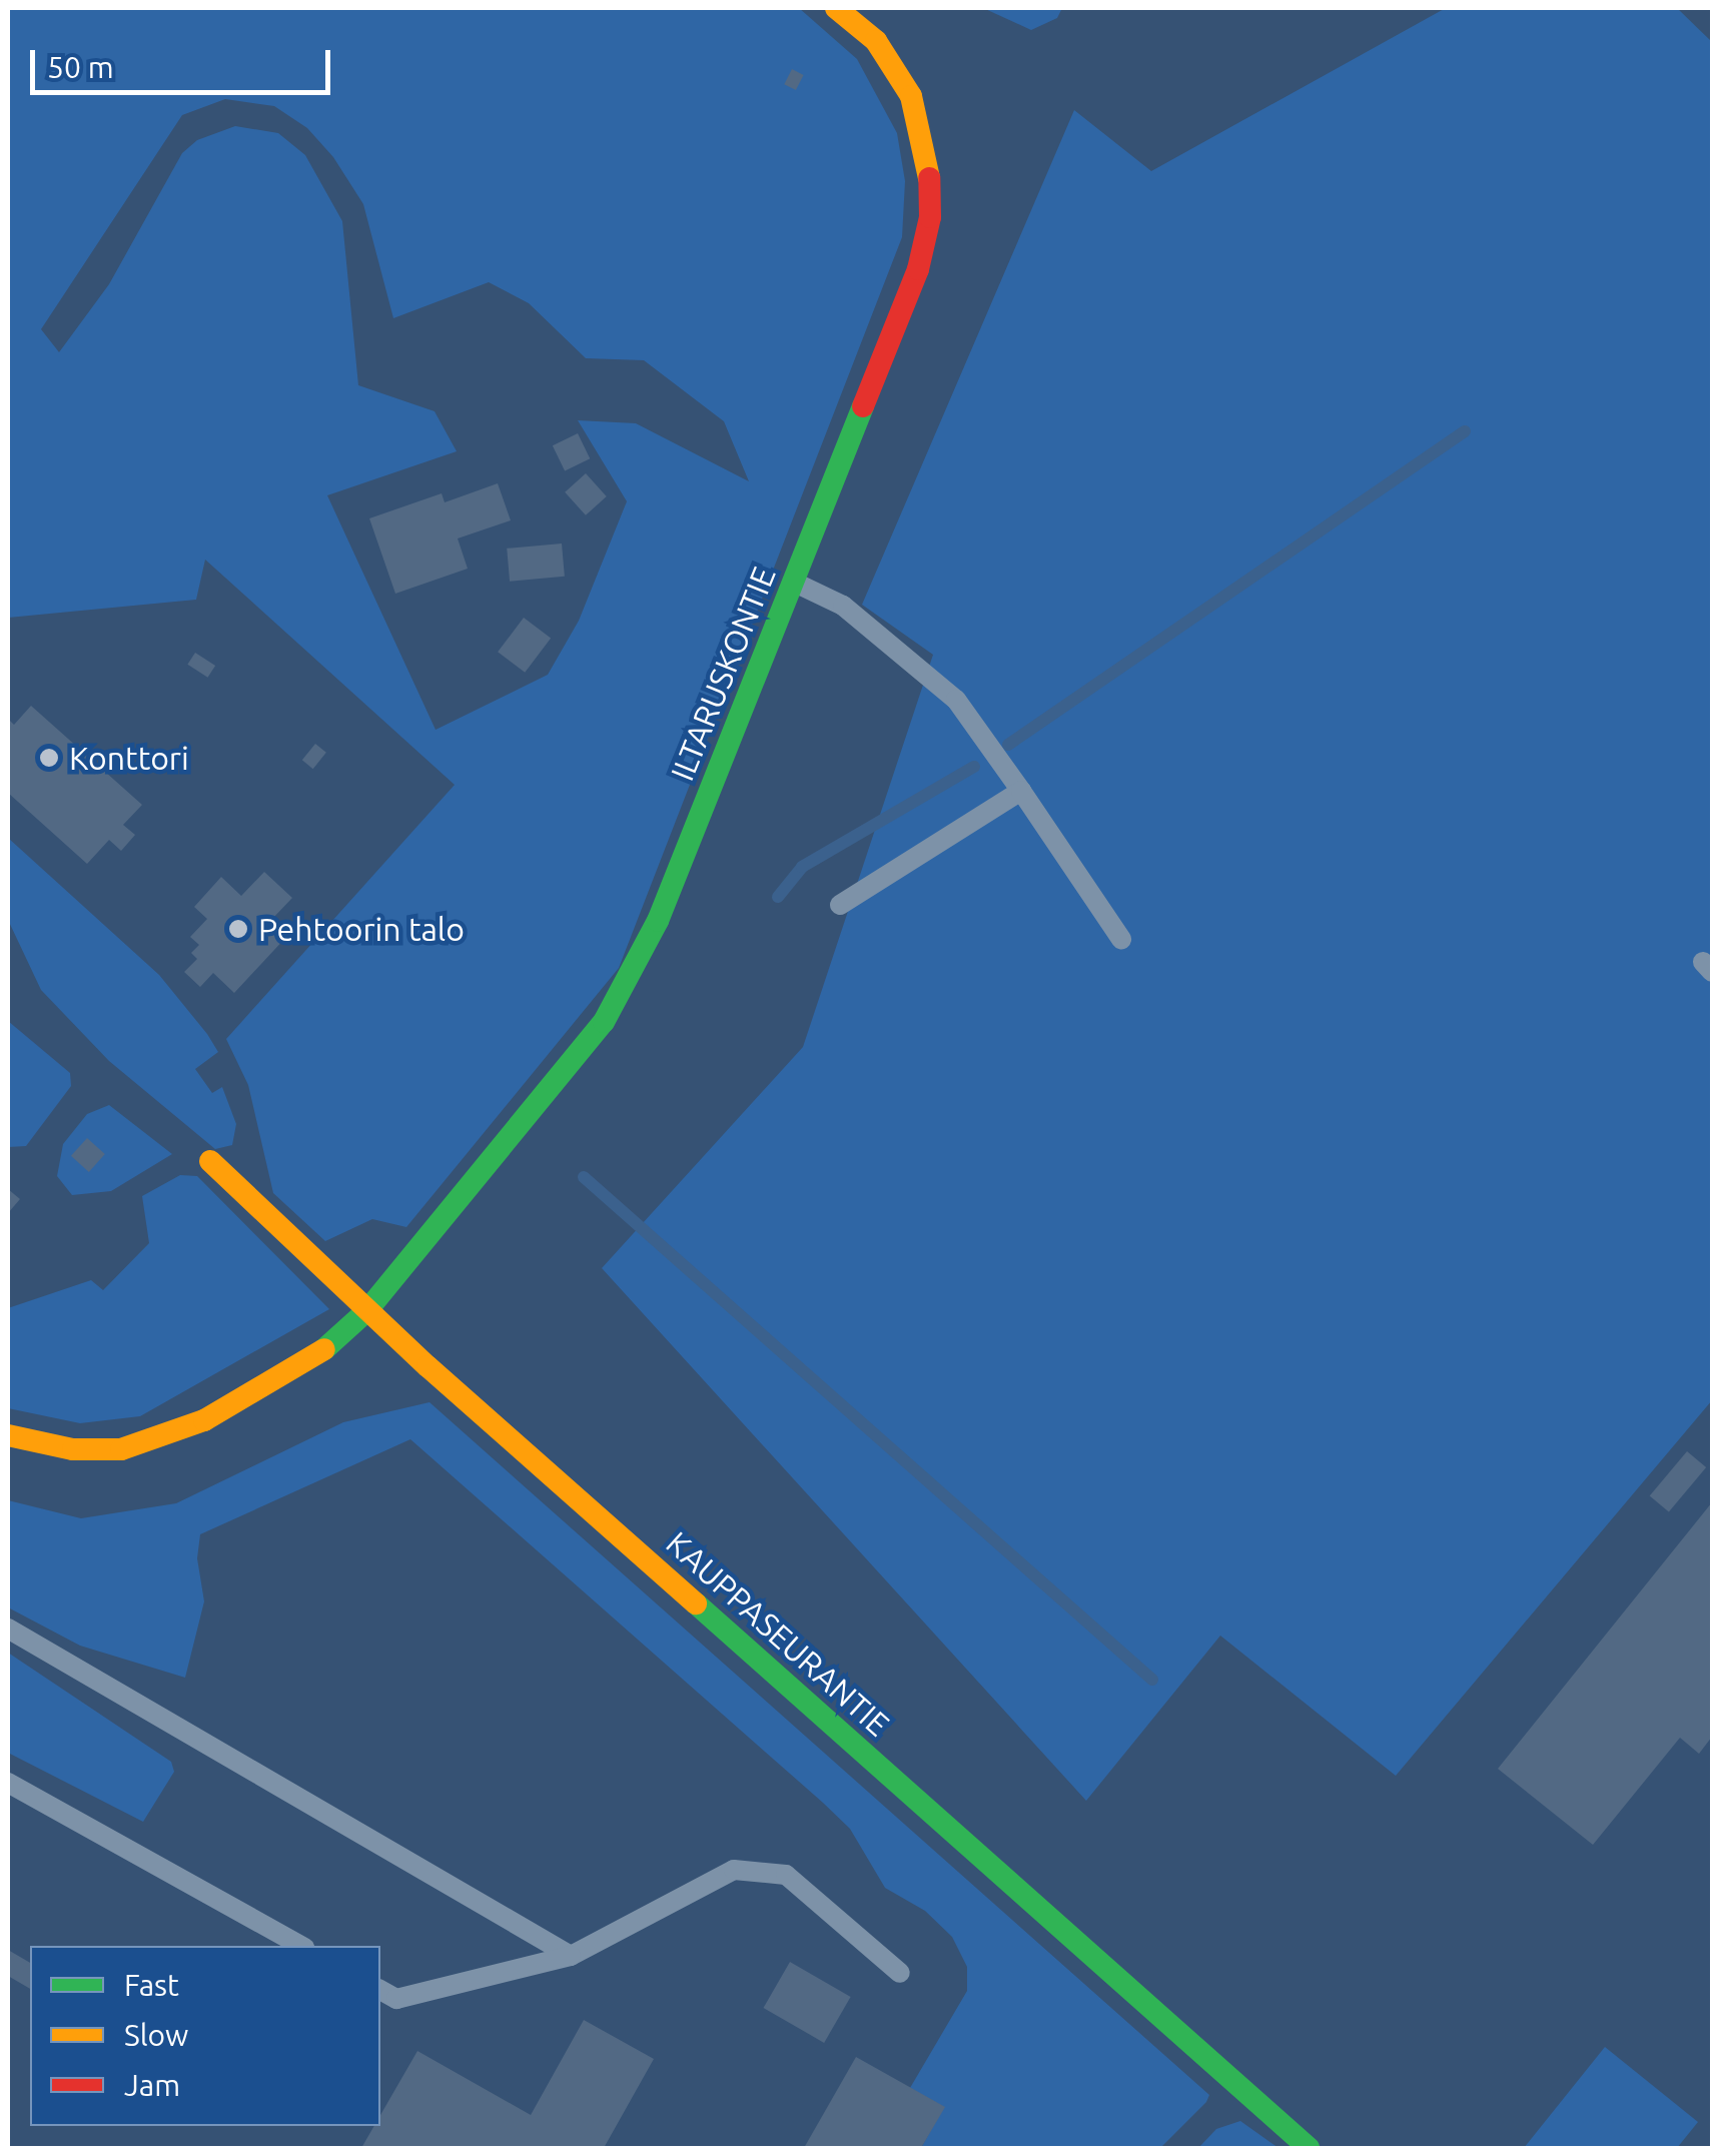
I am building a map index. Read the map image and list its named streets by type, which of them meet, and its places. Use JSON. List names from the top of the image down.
{
  "streets": {
    "street": ["ILTARUSKONTIE", "KAUPPASEURANTIE"]
  },
  "crossings": [
    ["ILTARUSKONTIE", "KAUPPASEURANTIE"]
  ],
  "places": ["Konttori", "Pehtoorin talo"],
  "legend": ["Fast", "Slow", "Jam"],
  "scale_bar": "50 m"
}
